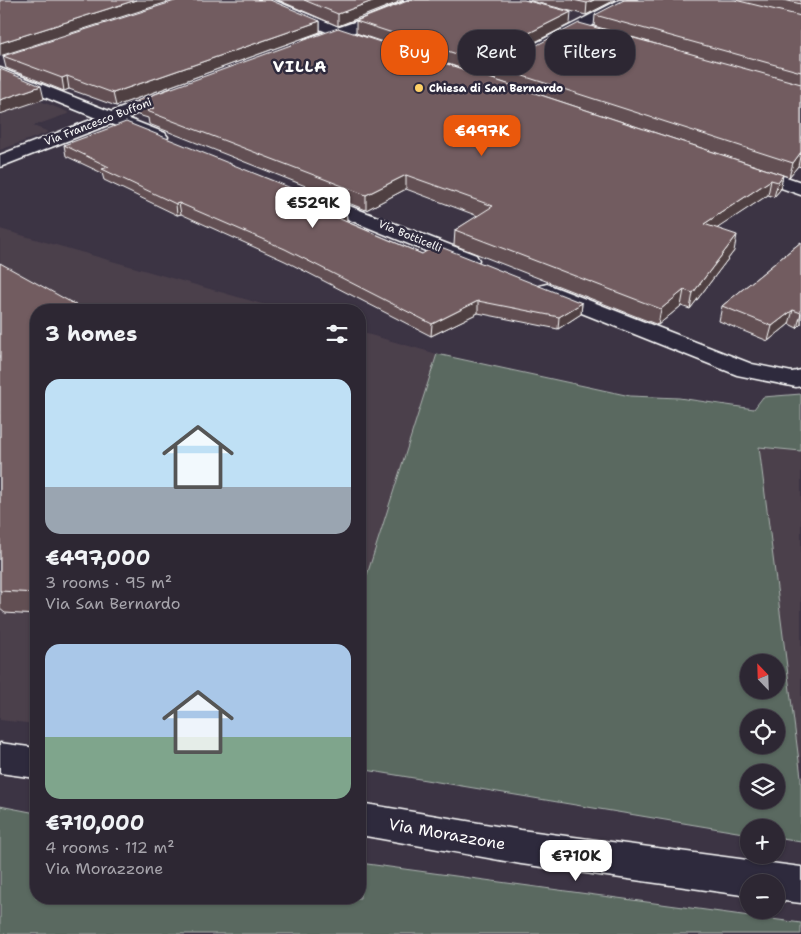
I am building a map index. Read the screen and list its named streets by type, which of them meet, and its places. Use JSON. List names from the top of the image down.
{
  "streets": {
    "street": ["Via Francesco Buffoni", "Via Botticelli", "Via Morazzone"]
  },
  "districts": ["VILLA"],
  "places": ["Chiesa di San Bernardo"],
  "north": "top left",
  "page": {
    "chip": ["Buy", "Rent", "Filters"],
    "price": ["€497K", "€529K", "€710K"],
    "heading": "3 homes",
    "list": [
      {
        "name": "€497,000",
        "note": "3 rooms · 95 m² · Via San Bernardo"
      },
      {
        "name": "€710,000",
        "note": "4 rooms · 112 m² · Via Morazzone"
      }
    ],
    "map_buttons": ["+", "−"]
  }
}
